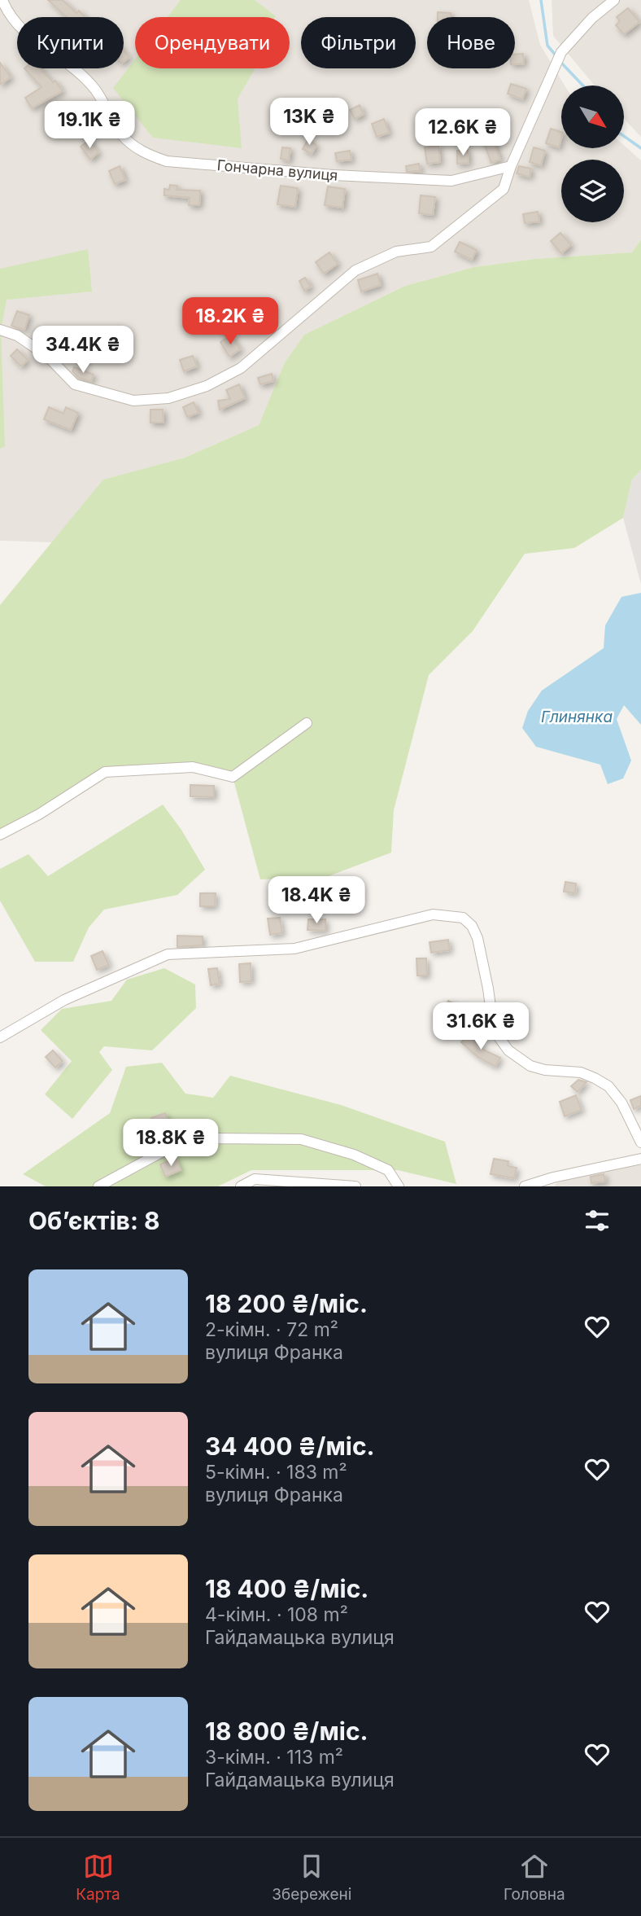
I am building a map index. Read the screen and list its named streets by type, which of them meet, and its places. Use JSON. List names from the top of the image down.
{
  "streets": {
    "street": ["Гончарна вулиця"]
  },
  "water": ["Глинянка"],
  "north": "bottom right",
  "page": {
    "chip": [
      "Купити",
      "Орендувати",
      "Фільтри",
      "Нове"
    ],
    "price": [
      "13K ₴",
      "19.1K ₴",
      "12.6K ₴",
      "18.2K ₴",
      "34.4K ₴",
      "18.4K ₴",
      "31.6K ₴",
      "18.8K ₴"
    ],
    "heading": "Об’єктів: 8",
    "list": [
      {
        "name": "18 200 ₴/міс.",
        "note": "2-кімн. · 72 m² · вулиця Франка"
      },
      {
        "name": "34 400 ₴/міс.",
        "note": "5-кімн. · 183 m² · вулиця Франка"
      },
      {
        "name": "18 400 ₴/міс.",
        "note": "4-кімн. · 108 m² · Гайдамацька вулиця"
      },
      {
        "name": "18 800 ₴/міс.",
        "note": "3-кімн. · 113 m² · Гайдамацька вулиця"
      }
    ],
    "tabs": ["Карта", "Збережені", "Головна"]
  }
}
